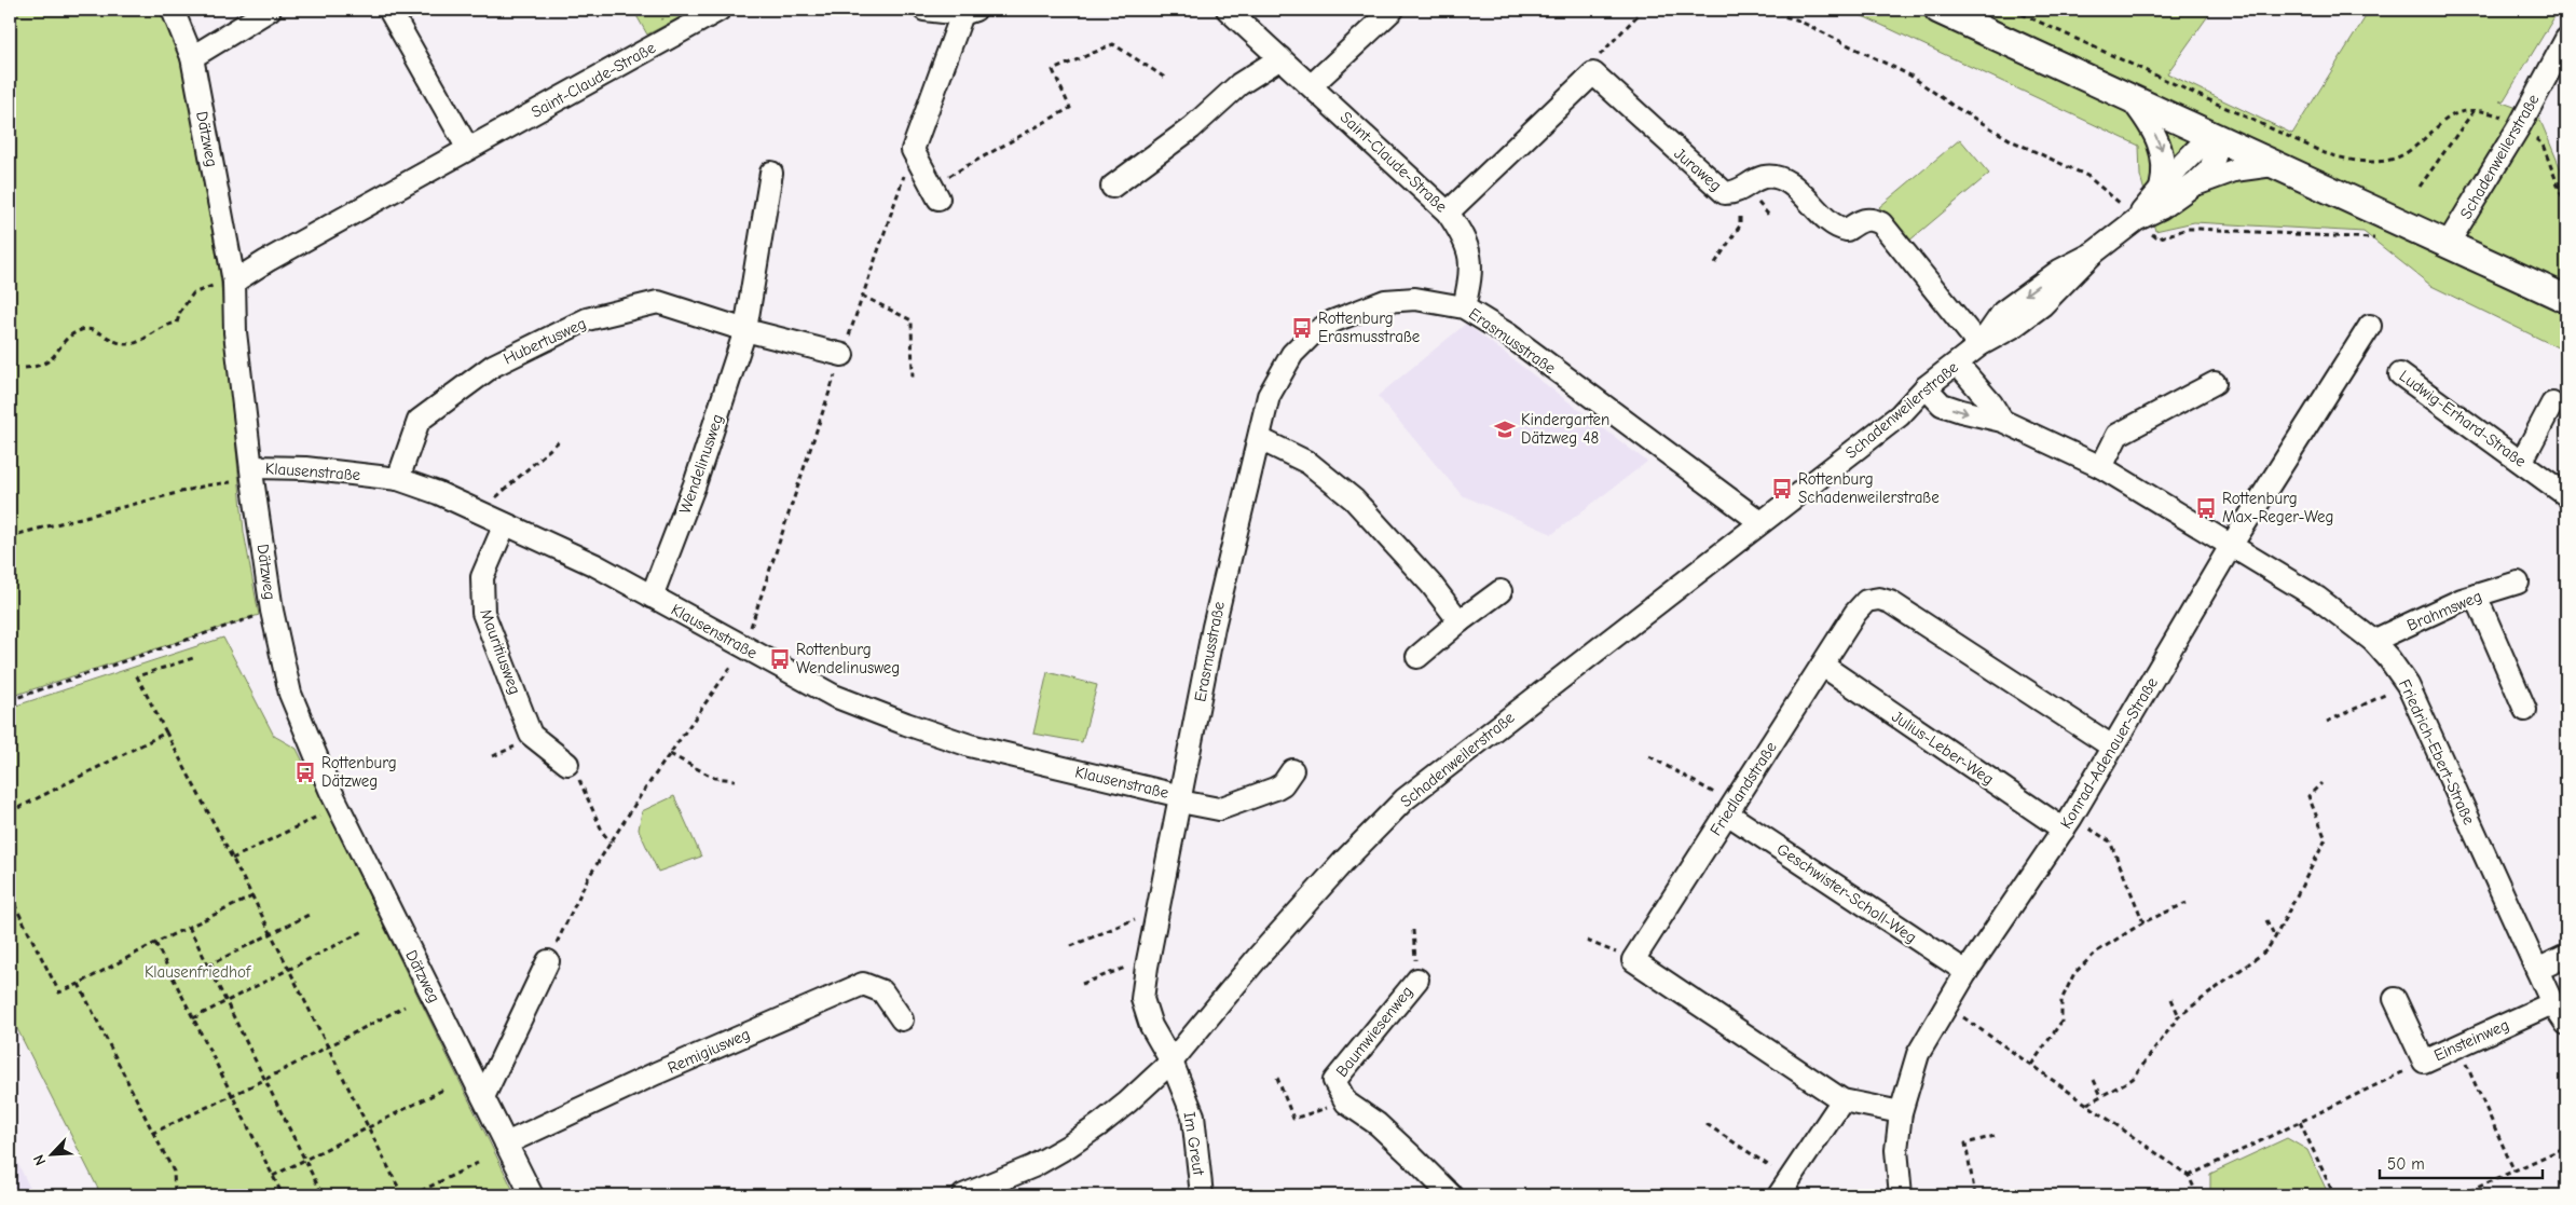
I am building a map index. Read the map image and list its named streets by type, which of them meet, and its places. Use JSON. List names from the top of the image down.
{
  "streets": {
    "street": [
      "Saint-Claude-Straße",
      "Dätzweg",
      "Schadenweilerstraße",
      "Juraweg",
      "Hubertusweg",
      "Erasmusstraße",
      "Ludwig-Erhard-Straße",
      "Wendelinusweg",
      "Klausenstraße",
      "Brahmsweg",
      "Mauritiusweg",
      "Julius-Leber-Weg",
      "Friedrich-Ebert-Straße",
      "Konrad-Adenauer-Straße",
      "Friedlandstraße",
      "Geschwister-Scholl-Weg",
      "Baumwiesenweg",
      "Einsteinweg",
      "Remigiusweg",
      "Im Greut"
    ]
  },
  "crossings": [
    ["Saint-Claude-Straße", "Dätzweg"],
    ["Saint-Claude-Straße", "Erasmusstraße"],
    ["Dätzweg", "Klausenstraße"],
    ["Dätzweg", "Remigiusweg"],
    ["Schadenweilerstraße", "Juraweg"],
    ["Schadenweilerstraße", "Erasmusstraße"],
    ["Schadenweilerstraße", "Friedrich-Ebert-Straße"],
    ["Schadenweilerstraße", "Im Greut"],
    ["Hubertusweg", "Wendelinusweg"],
    ["Hubertusweg", "Klausenstraße"],
    ["Erasmusstraße", "Klausenstraße"],
    ["Erasmusstraße", "Im Greut"],
    ["Wendelinusweg", "Klausenstraße"],
    ["Klausenstraße", "Mauritiusweg"],
    ["Brahmsweg", "Friedrich-Ebert-Straße"],
    ["Julius-Leber-Weg", "Konrad-Adenauer-Straße"],
    ["Julius-Leber-Weg", "Friedlandstraße"],
    ["Friedrich-Ebert-Straße", "Konrad-Adenauer-Straße"],
    ["Friedrich-Ebert-Straße", "Einsteinweg"],
    ["Konrad-Adenauer-Straße", "Friedlandstraße"],
    ["Konrad-Adenauer-Straße", "Geschwister-Scholl-Weg"],
    ["Friedlandstraße", "Geschwister-Scholl-Weg"]
  ],
  "parks": ["Klausenfriedhof"],
  "places": {
    "bus stop": [
      "Rottenburg Erasmusstraße",
      "Rottenburg Schadenweilerstraße",
      "Rottenburg Max-Reger-Weg",
      "Rottenburg Wendelinusweg",
      "Rottenburg Dätzweg"
    ],
    "school or university": ["Kindergarten Dätzweg 48"]
  },
  "scale_bar": "50 m",
  "north": "bottom left"
}
